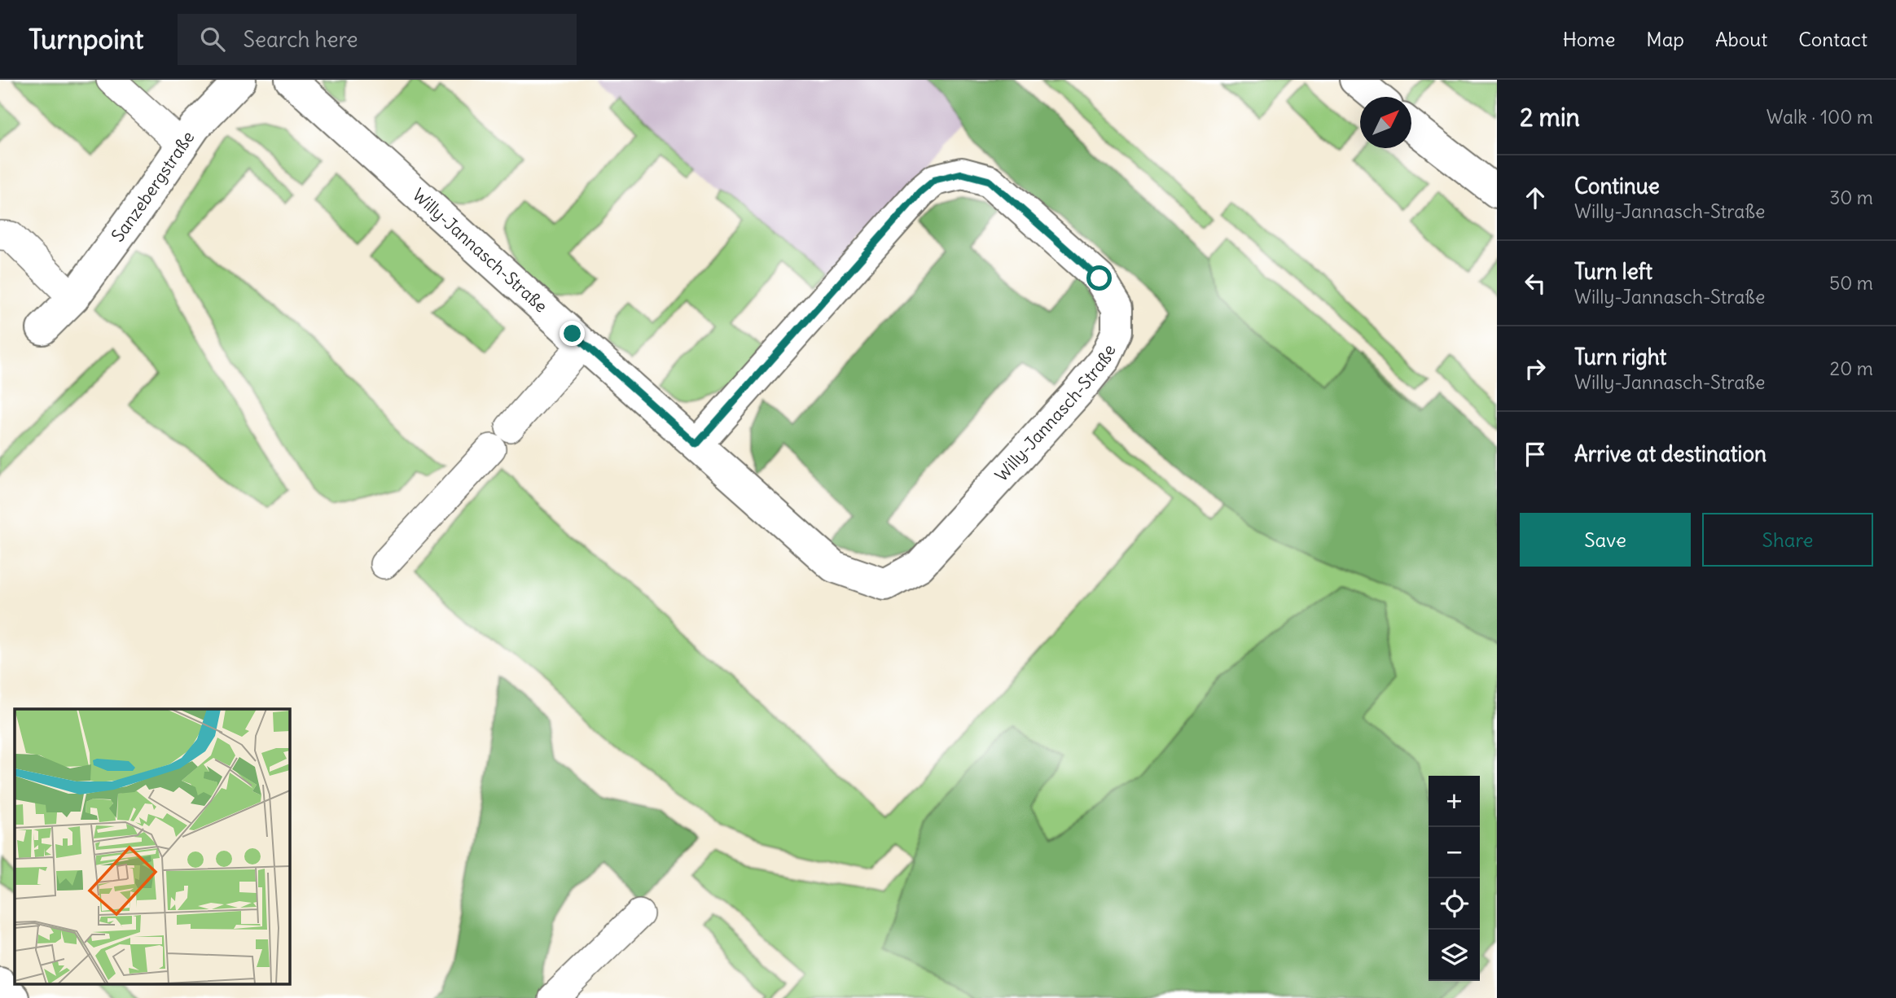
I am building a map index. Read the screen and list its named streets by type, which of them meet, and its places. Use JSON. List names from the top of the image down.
{
  "streets": {
    "street": ["Sanzebergstraße", "Willy-Jannasch-Straße"]
  },
  "north": "top right",
  "page": {
    "header": "Turnpoint",
    "search": "Search here",
    "nav": [
      "Home",
      "Map",
      "About",
      "Contact"
    ],
    "heading": ["2 min", "Walk · 100 m"],
    "list": [
      ["Continue", "Willy-Jannasch-Straße", "30 m"],
      ["Turn left", "Willy-Jannasch-Straße", "50 m"],
      ["Turn right", "Willy-Jannasch-Straße", "20 m"],
      "Arrive at destination"
    ],
    "buttons": ["Save", "Share"],
    "map_buttons": ["+", "−"]
  }
}
